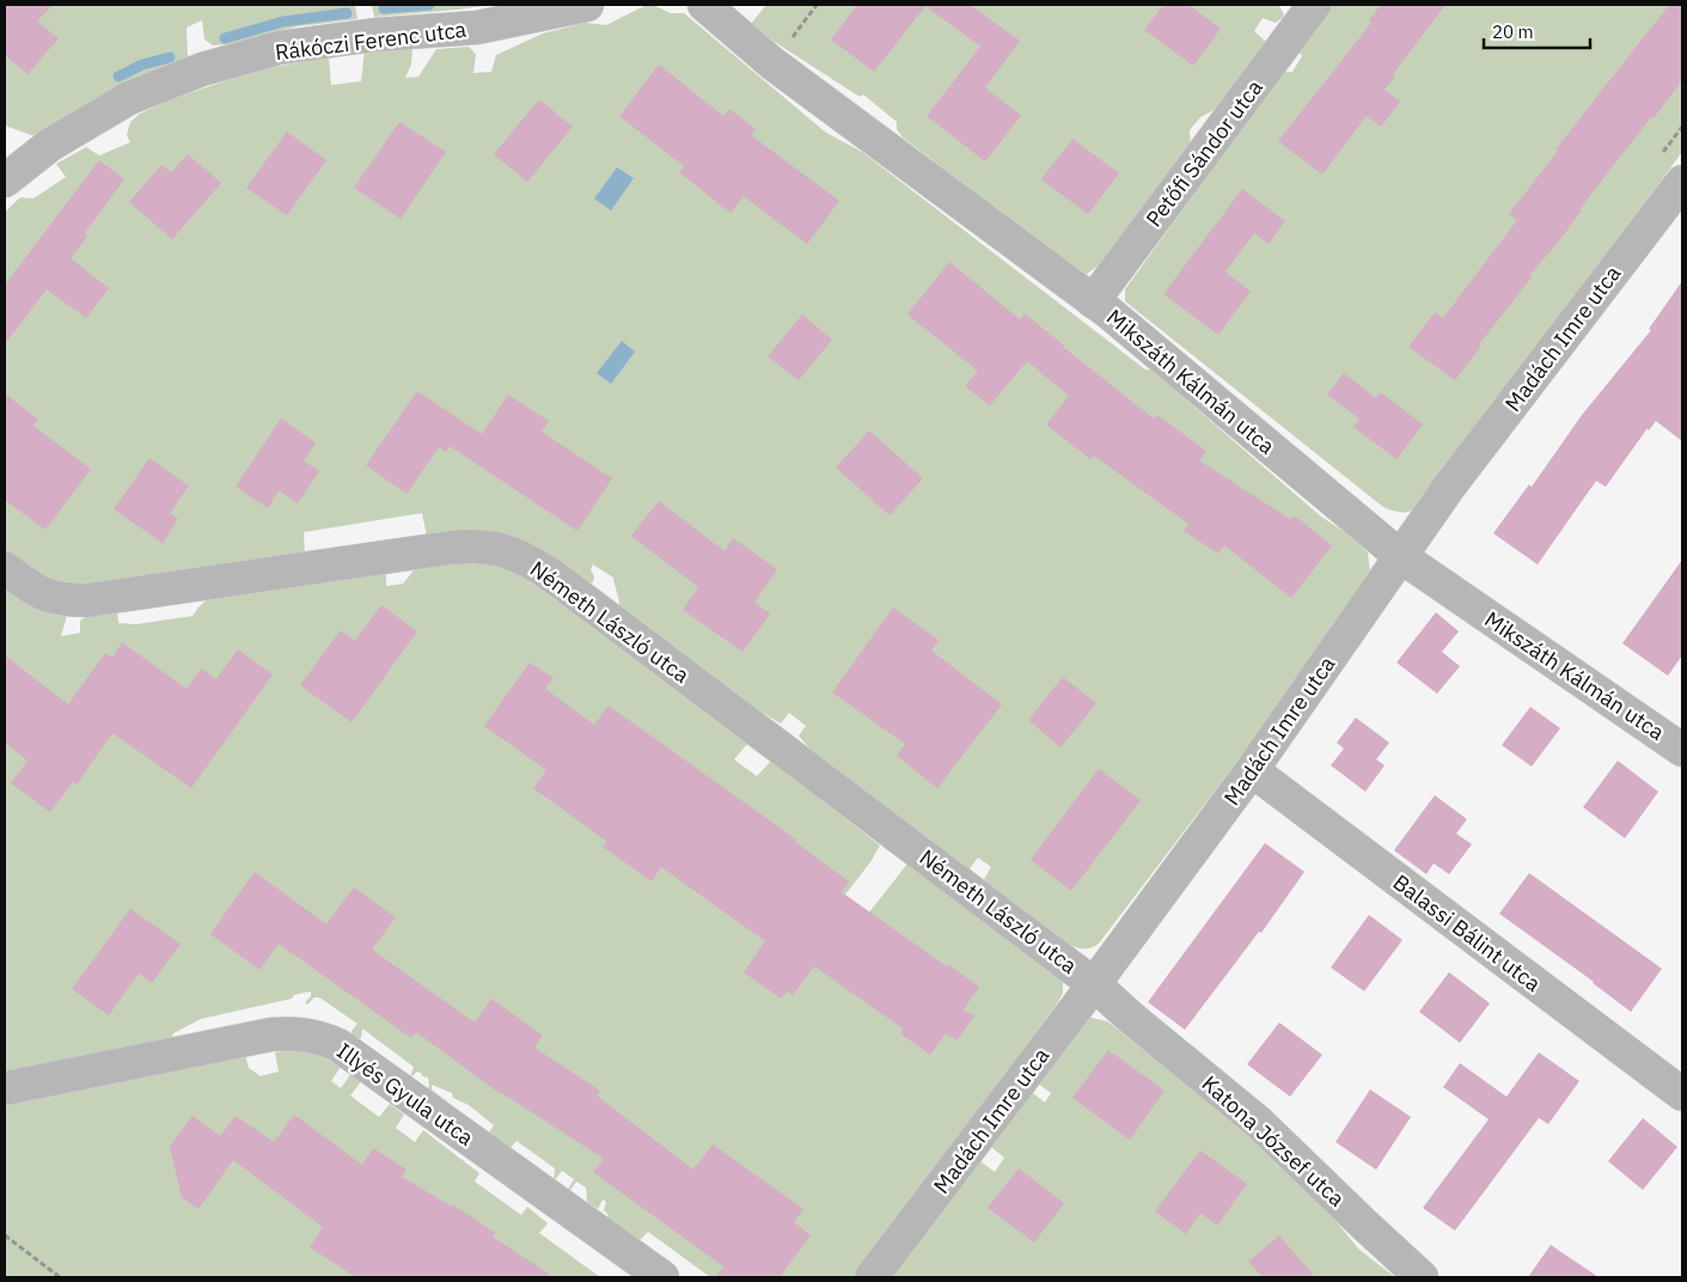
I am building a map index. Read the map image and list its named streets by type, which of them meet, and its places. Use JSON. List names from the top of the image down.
{
  "streets": {
    "street": [
      "Rákóczi Ferenc utca",
      "Petőfi Sándor utca",
      "Madách Imre utca",
      "Mikszáth Kálmán utca",
      "Németh László utca",
      "Balassi Bálint utca",
      "Illyés Gyula utca",
      "Katona József utca"
    ]
  },
  "crossings": [
    ["Petőfi Sándor utca", "Mikszáth Kálmán utca"],
    ["Madách Imre utca", "Mikszáth Kálmán utca"],
    ["Madách Imre utca", "Németh László utca"],
    ["Madách Imre utca", "Balassi Bálint utca"],
    ["Madách Imre utca", "Katona József utca"],
    ["Németh László utca", "Katona József utca"]
  ],
  "scale_bar": "20 m"
}
